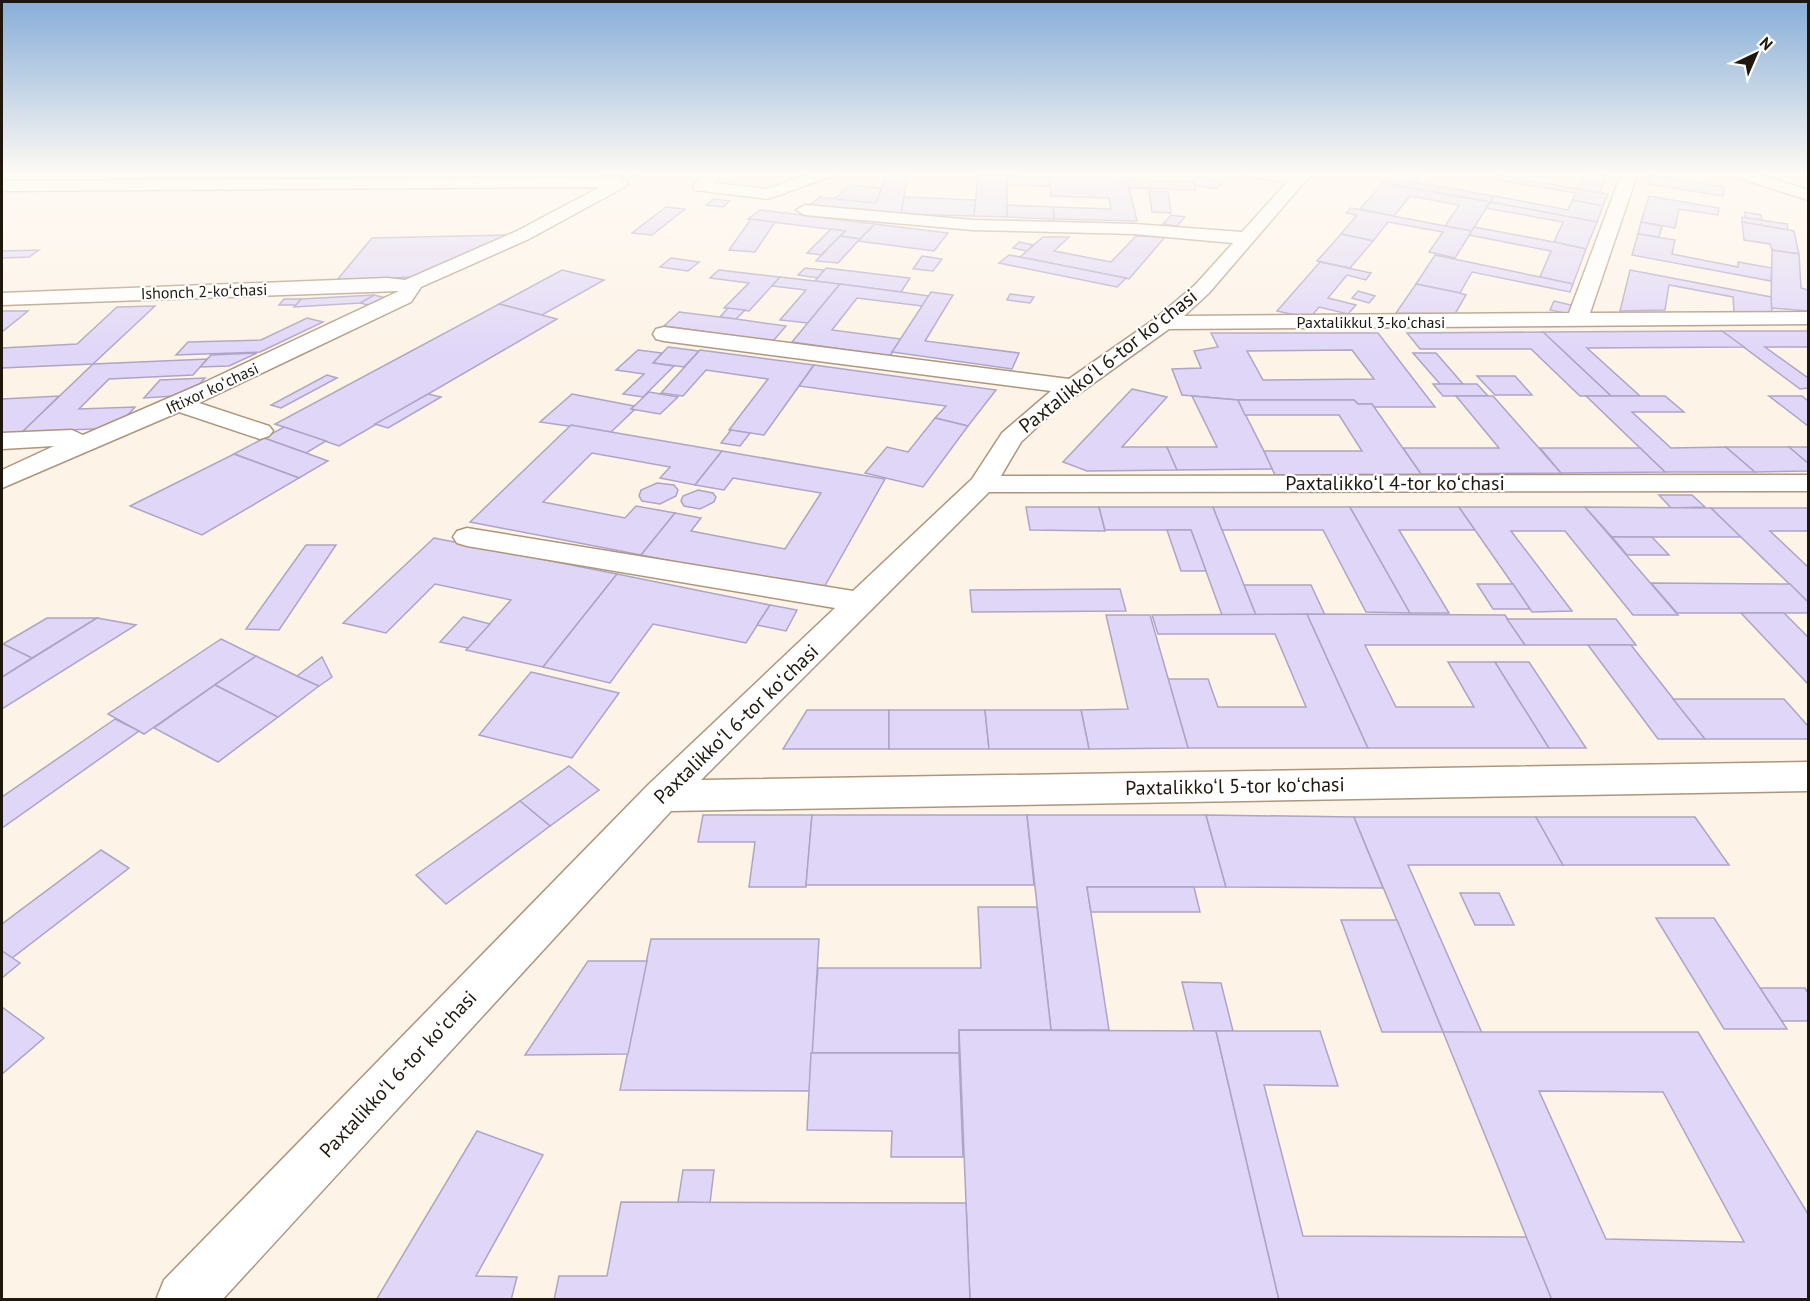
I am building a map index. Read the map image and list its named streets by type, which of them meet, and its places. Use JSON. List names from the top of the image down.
{
  "streets": {
    "street": [
      "Ishonch 2-koʻchasi",
      "Paxtalikkul 3-koʻchasi",
      "Paxtalikkoʻl 6-tor koʻchasi",
      "Iftixor koʻchasi",
      "Paxtalikkoʻl 4-tor koʻchasi",
      "Paxtalikkoʻl 5-tor koʻchasi"
    ]
  },
  "crossings": [
    ["Ishonch 2-koʻchasi", "Iftixor koʻchasi"],
    ["Paxtalikkul 3-koʻchasi", "Paxtalikkoʻl 6-tor koʻchasi"],
    ["Paxtalikkoʻl 6-tor koʻchasi", "Paxtalikkoʻl 4-tor koʻchasi"],
    ["Paxtalikkoʻl 6-tor koʻchasi", "Paxtalikkoʻl 5-tor koʻchasi"]
  ],
  "north": "top right"
}
